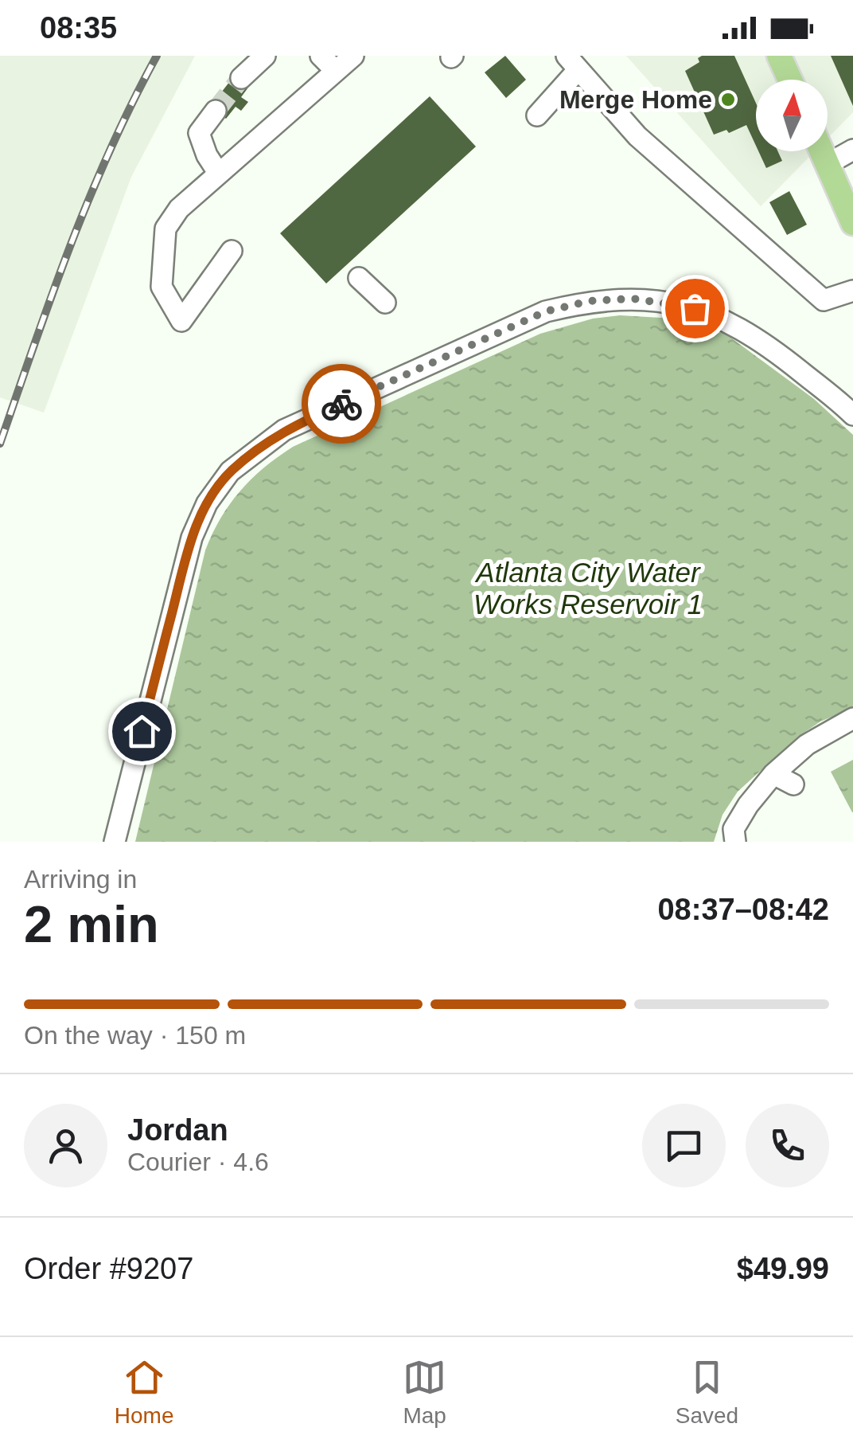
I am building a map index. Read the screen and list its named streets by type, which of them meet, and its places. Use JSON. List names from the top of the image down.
{
  "water": ["Atlanta City Water Works Reservoir 1"],
  "places": ["Merge Home"],
  "north": "top",
  "page": {
    "status": "08:35",
    "heading": ["2 min", "Arriving in", "08:37–08:42"],
    "panel": [
      "Jordan",
      "Courier · 4.6",
      "Order #9207",
      "$49.99"
    ],
    "bar": "On the way · 150 m",
    "tabs": ["Home", "Map", "Saved"]
  }
}
